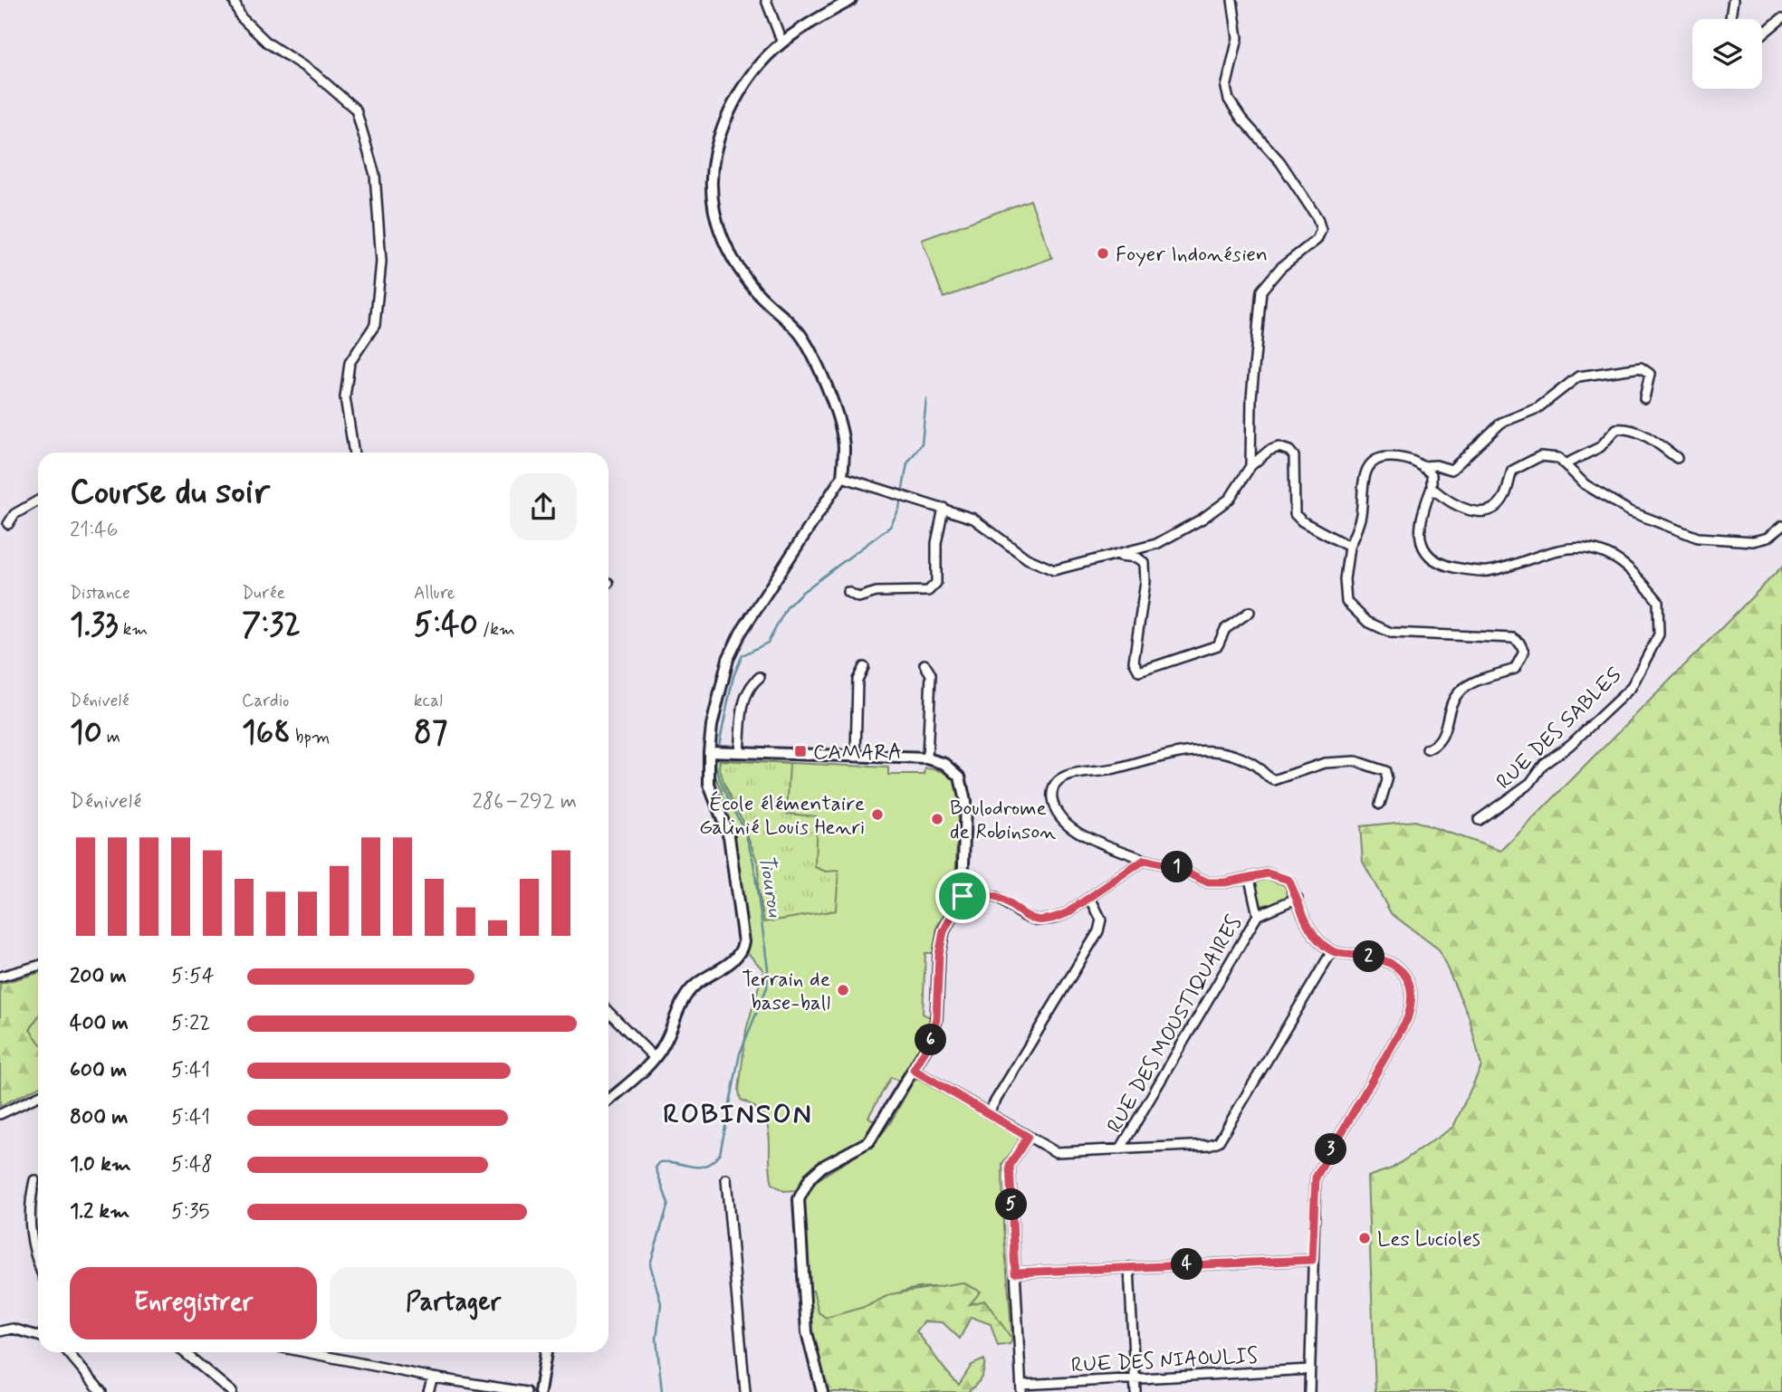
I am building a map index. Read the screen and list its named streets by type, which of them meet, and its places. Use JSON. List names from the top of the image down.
{
  "streets": {
    "street": ["RUE DES SABLES", "RUE DES MOUSTIQUAIRES", "RUE DES NIAOULIS"]
  },
  "districts": ["ROBINSON"],
  "water": ["Tiourou"],
  "places": {
    "other": [
      "Foyer Indonésien",
      "École élémentaire Galinié Louis Henri",
      "Boulodrome de Robinson",
      "Terrain de base-ball",
      "Les Lucioles"
    ],
    "transit": ["CAMARA"]
  },
  "page": {
    "heading": ["Course du soir", "21:46"],
    "stats": [
      ["Distance", "1.33 km"],
      ["Durée", "7:32"],
      ["Allure", "5:40 /km"],
      ["Dénivelé", "10 m"],
      ["Cardio", "168 bpm"],
      ["kcal", "87"]
    ],
    "chart": ["Dénivelé", "286–292 m"],
    "pins": [
      "1",
      "2",
      "6",
      "3",
      "5",
      "4"
    ],
    "list": [
      {
        "name": "200 m",
        "note": "5:54"
      },
      {
        "name": "400 m",
        "note": "5:22"
      },
      {
        "name": "600 m",
        "note": "5:41"
      },
      {
        "name": "800 m",
        "note": "5:41"
      },
      {
        "name": "1.0 km",
        "note": "5:48"
      },
      {
        "name": "1.2 km",
        "note": "5:35"
      }
    ],
    "buttons": ["Enregistrer", "Partager"]
  }
}
